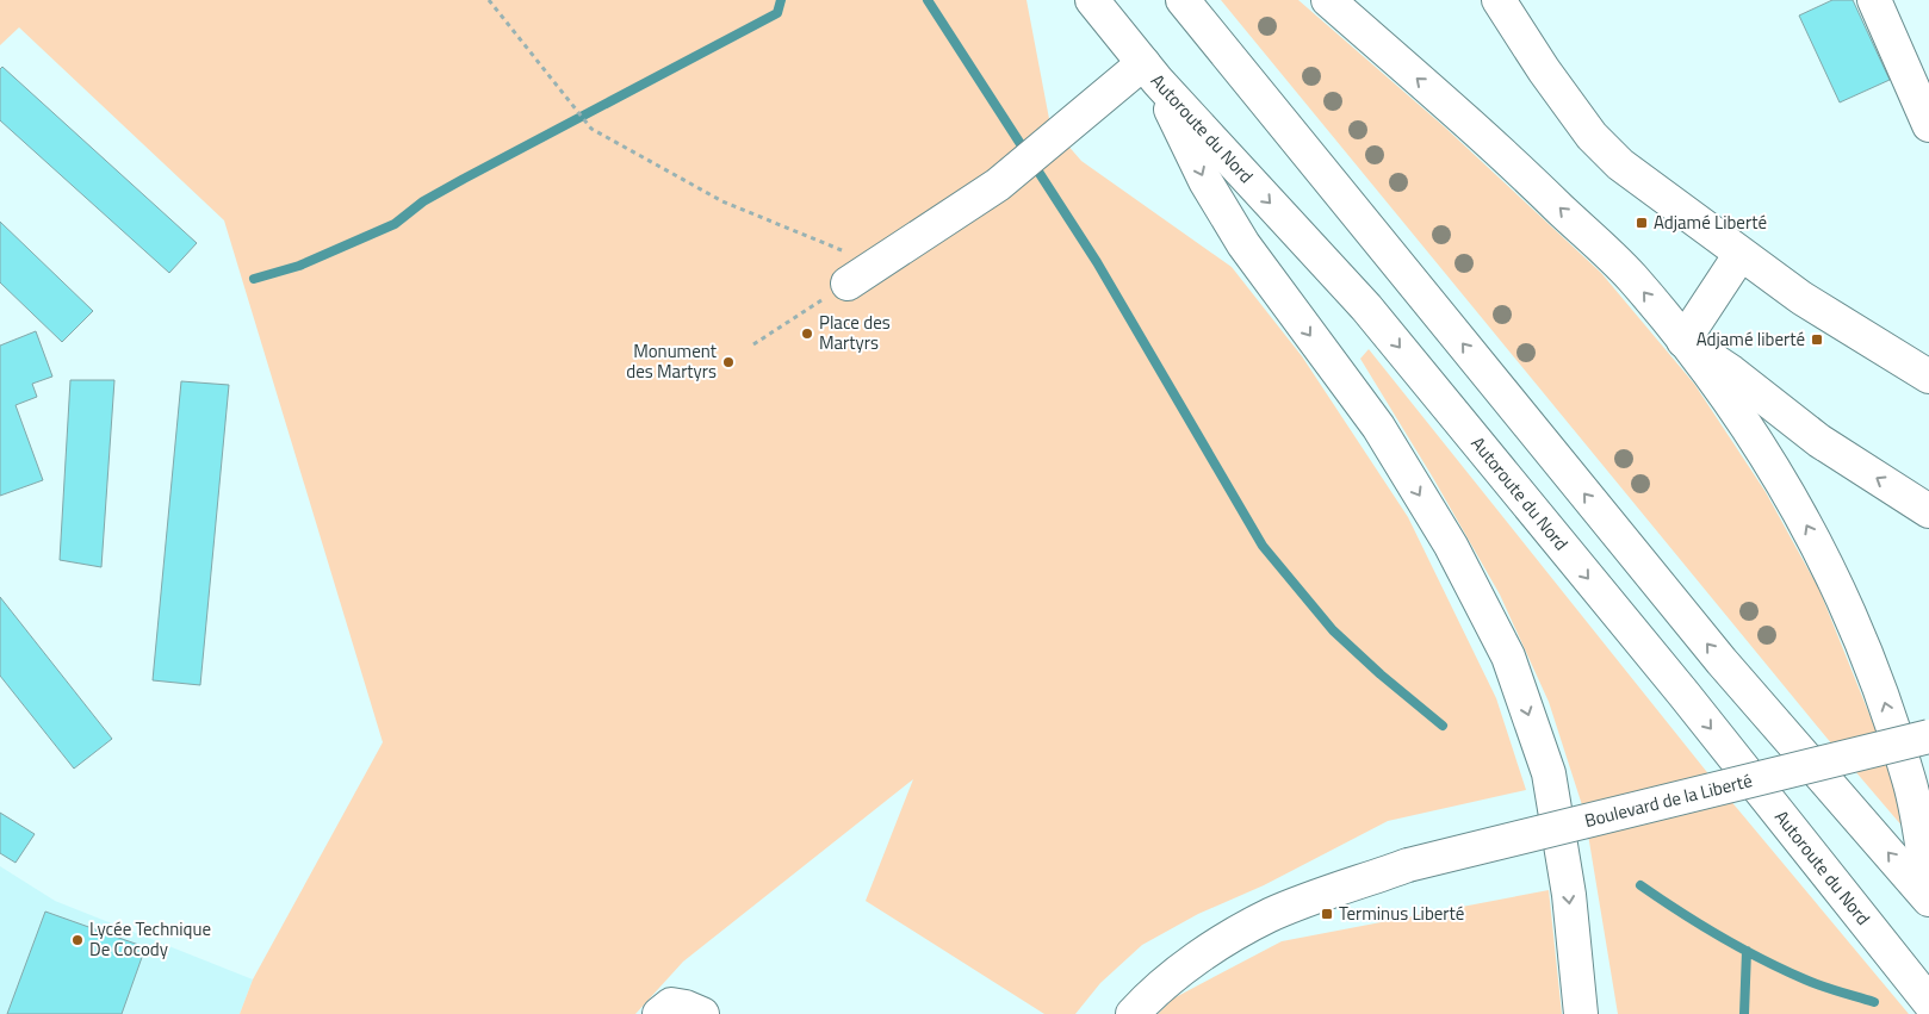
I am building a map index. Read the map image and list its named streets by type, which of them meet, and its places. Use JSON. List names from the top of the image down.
{
  "streets": {
    "main road": ["Autoroute du Nord", "Boulevard de la Liberté"]
  },
  "places": {
    "transit": ["Adjamé Liberté", "Adjamé liberté", "Terminus Liberté"],
    "other": ["Place des Martyrs", "Monument des Martyrs", "Lycée Technique De Cocody"]
  }
}
